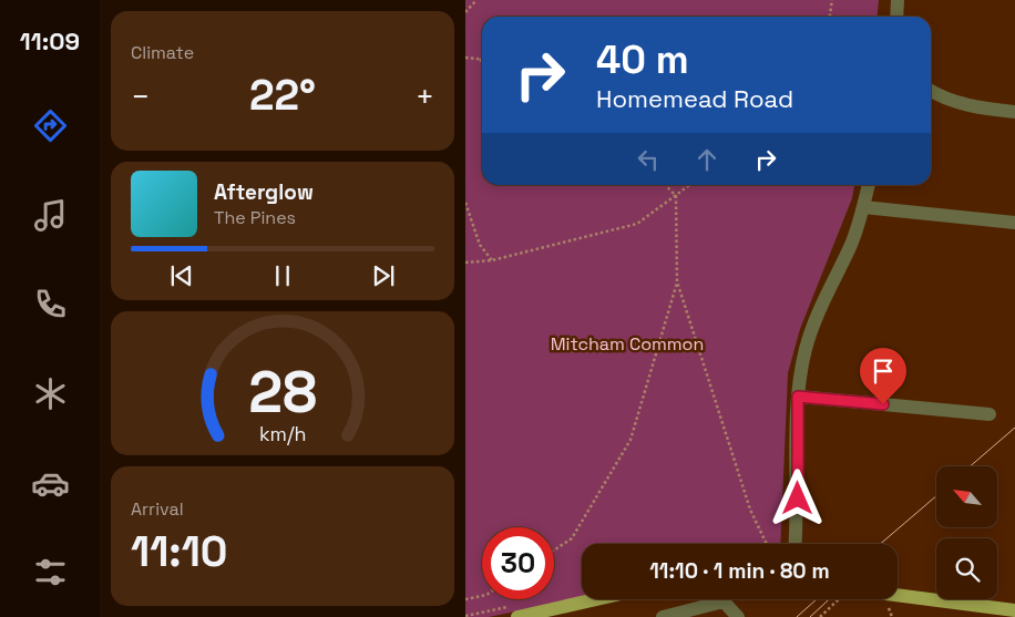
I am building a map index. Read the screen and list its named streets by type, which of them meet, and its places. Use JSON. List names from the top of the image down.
{
  "parks": ["Mitcham Common"],
  "north": "top left",
  "page": {
    "tabs": "11:09",
    "tile": [
      "Climate",
      ["Arrival", "11:10"]
    ],
    "turn": ["40 m", "Homemead Road"],
    "heat": ["−", "22°", "+"],
    "song": ["Afterglow", "The Pines"],
    "limit": "30",
    "trip": "11:10 · 1 min · 80 m",
    "gauge": ["28", "km/h"]
  }
}
